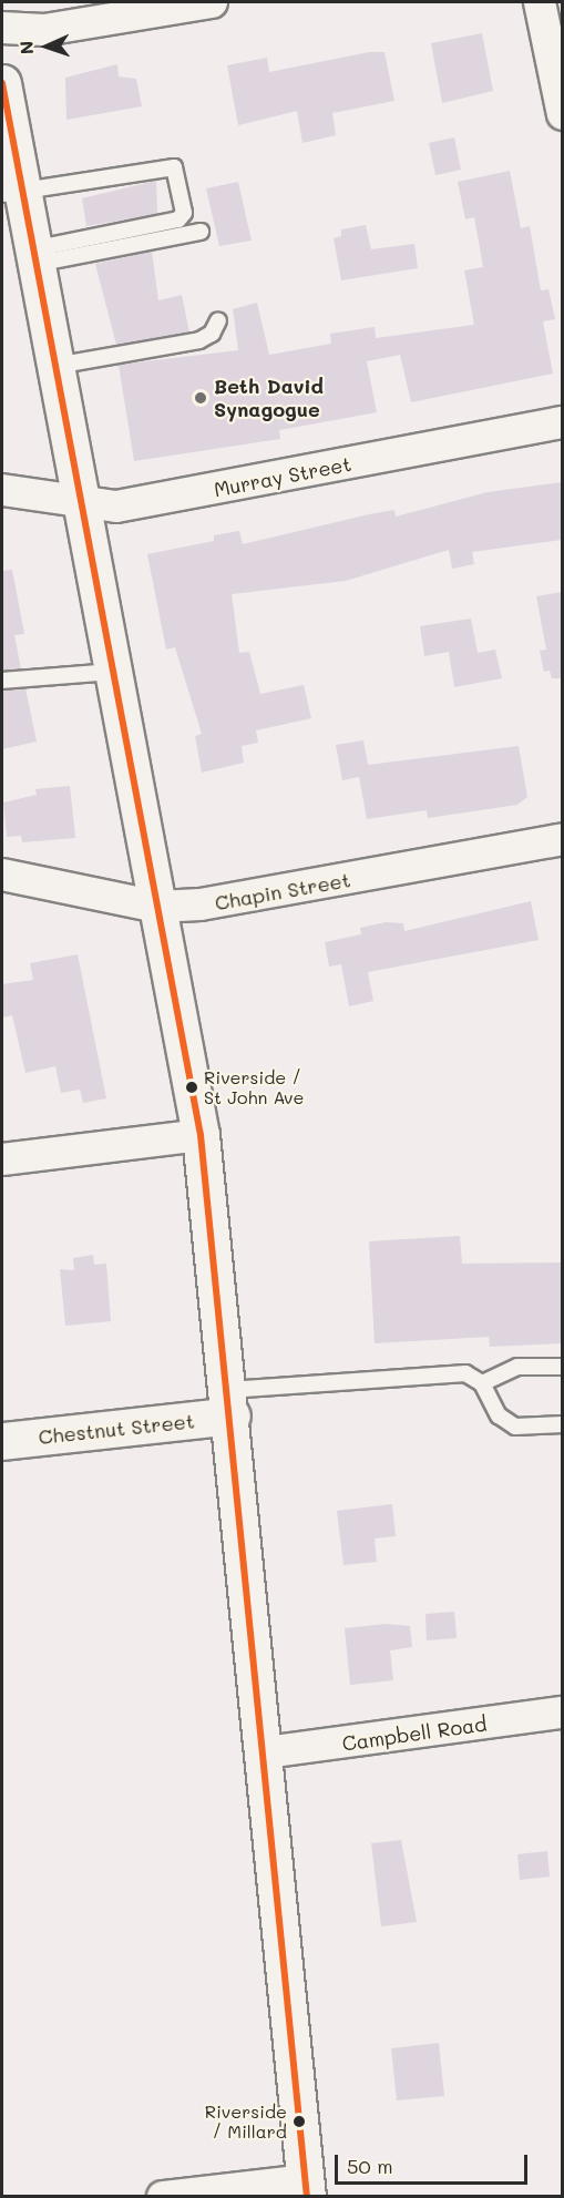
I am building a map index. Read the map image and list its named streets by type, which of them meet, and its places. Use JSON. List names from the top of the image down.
{
  "streets": {
    "main road": ["Chestnut Street"],
    "street": ["Murray Street", "Chapin Street", "Campbell Road"]
  },
  "places": ["Beth David Synagogue", "Riverside / St John Ave", "Riverside / Millard"],
  "scale_bar": "50 m",
  "north": "left"
}
